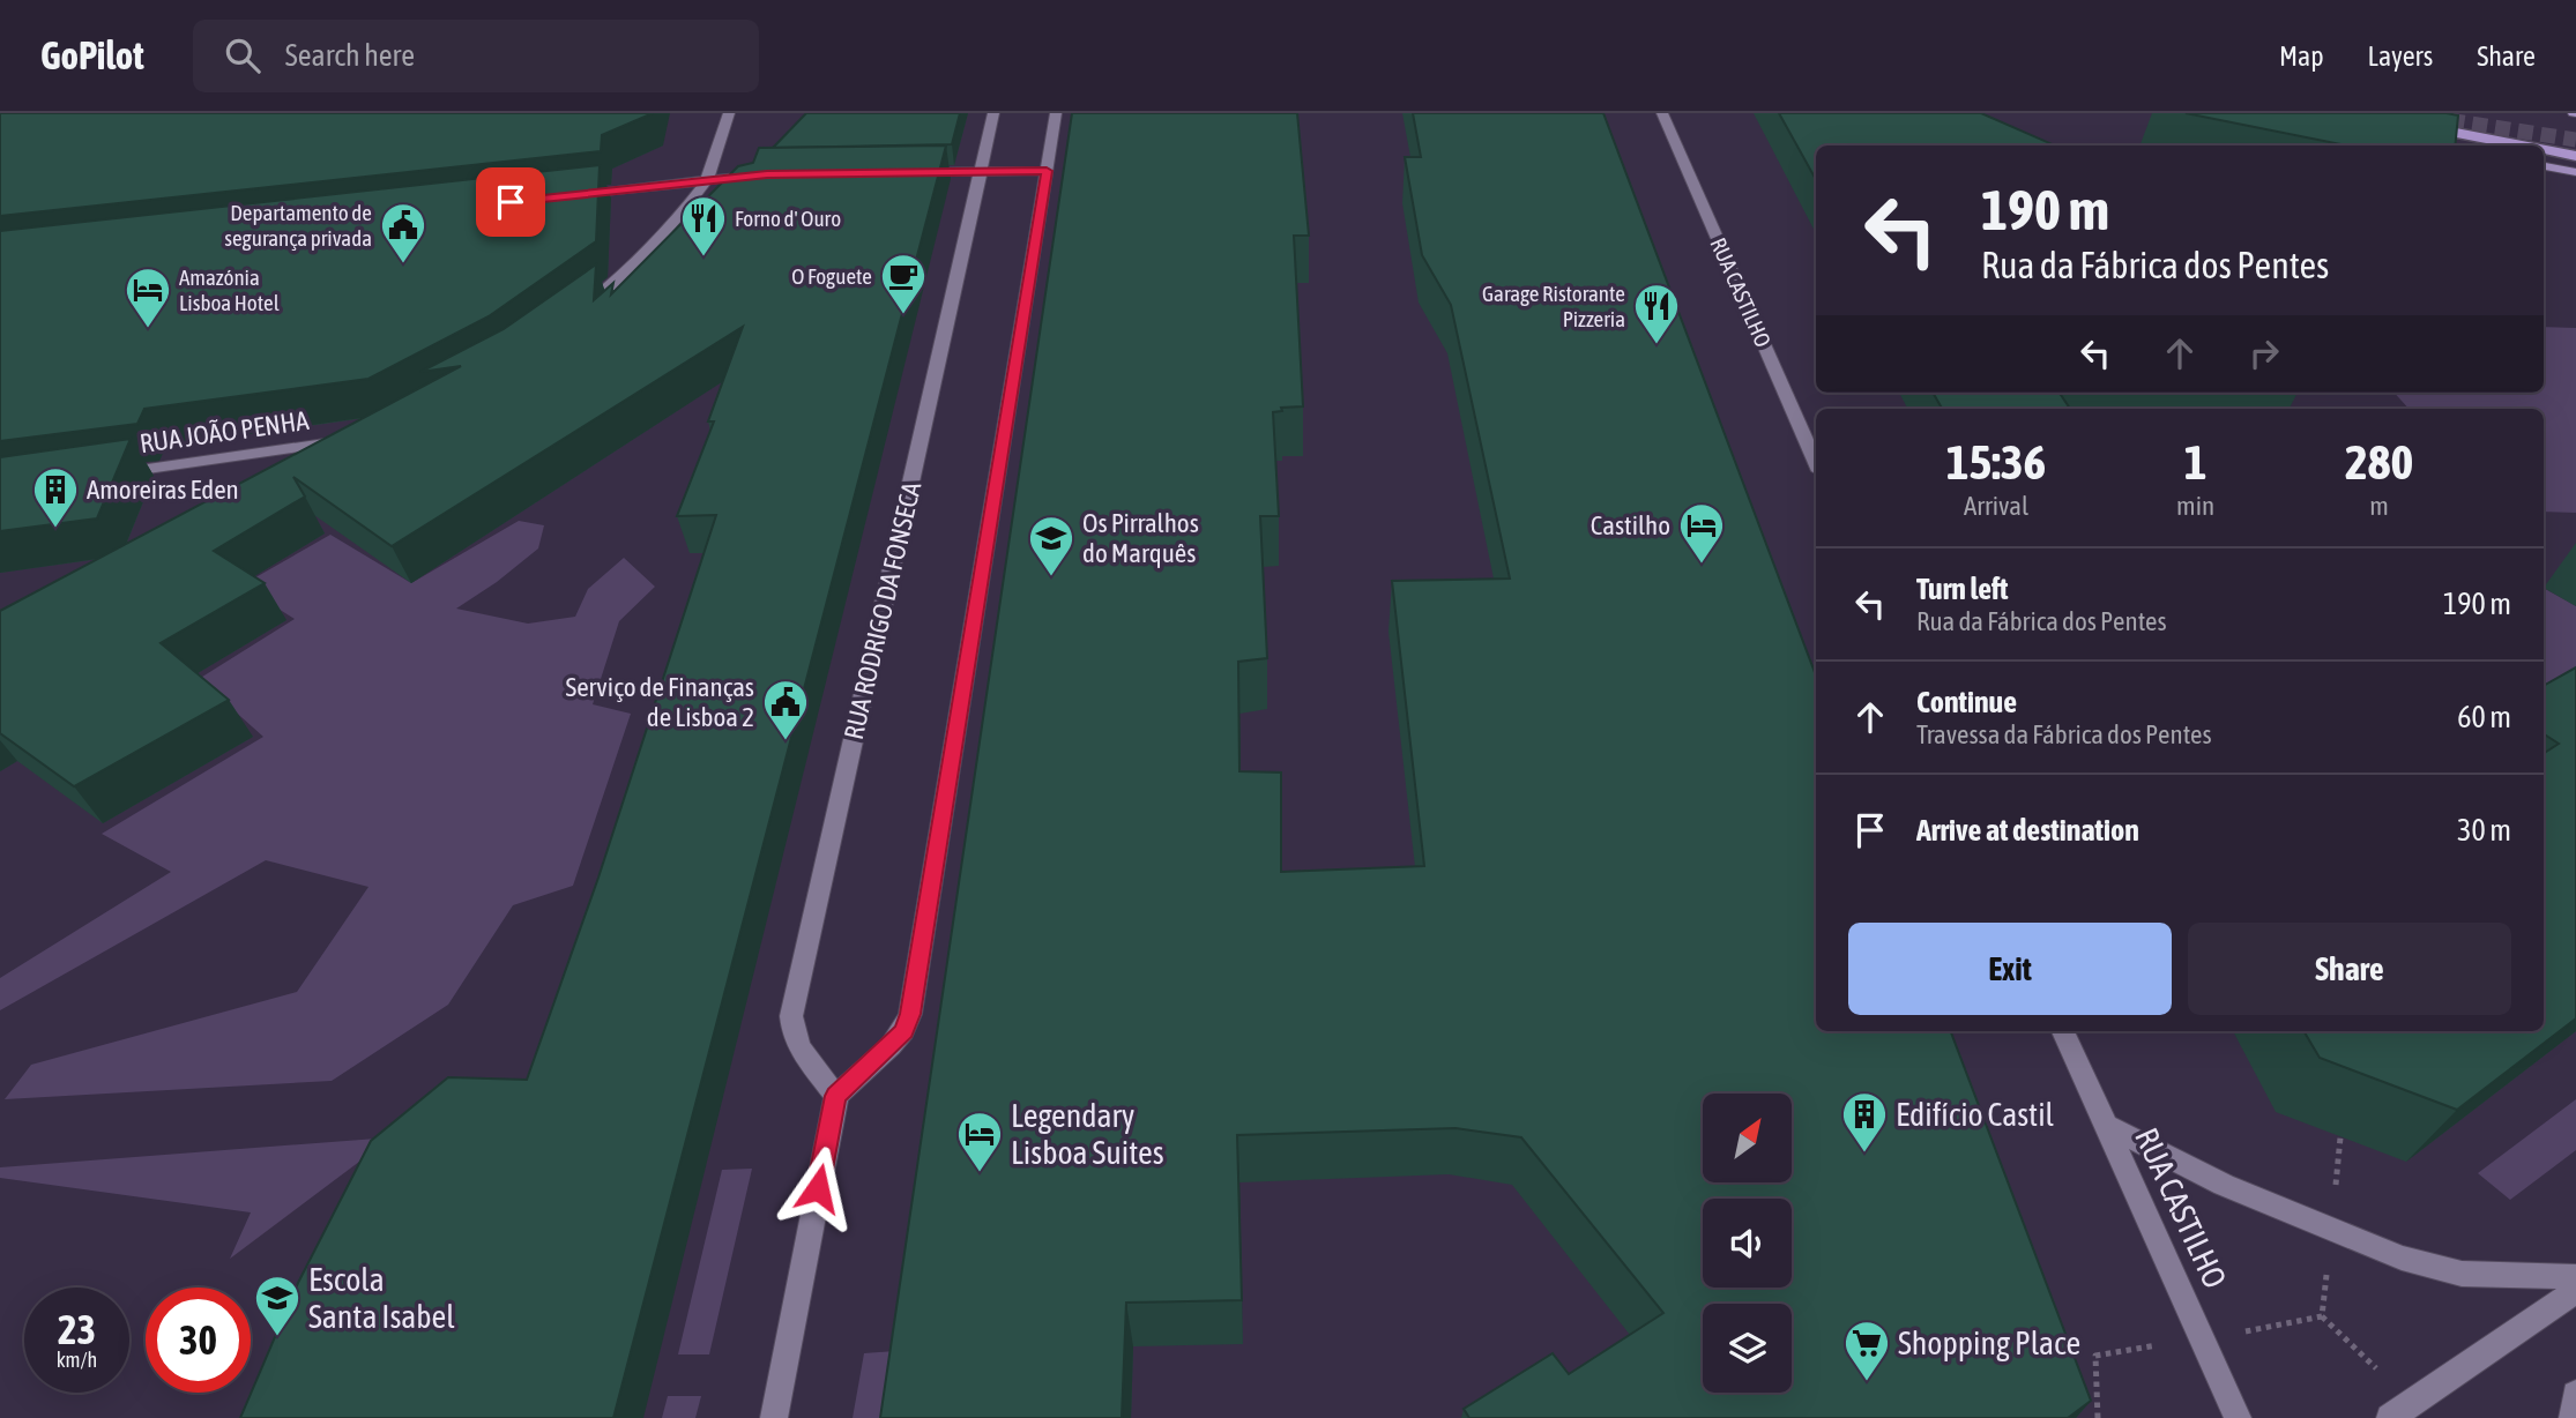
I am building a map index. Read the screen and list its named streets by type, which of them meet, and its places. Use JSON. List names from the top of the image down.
{
  "streets": {
    "street": ["RUA CASTILHO", "RUA JOÃO PENHA", "RUA RODRIGO DA FONSECA"]
  },
  "places": {
    "restaurant": ["Forno d' Ouro", "Garage Ristorante Pizzeria"],
    "public building": ["Departamento de segurança privada", "Serviço de Finanças de Lisboa 2"],
    "cafe": ["O Foguete"],
    "hotel": ["Amazónia Lisboa Hotel", "Castilho", "Legendary Lisboa Suites"],
    "building": ["Amoreiras Eden", "Edifício Castil"],
    "school or university": ["Os Pirralhos do Marquês", "Escola Santa Isabel"],
    "supermarket": ["Shopping Place"]
  },
  "north": "top right",
  "page": {
    "header": "GoPilot",
    "search": "Search here",
    "nav": ["Map", "Layers", "Share"],
    "turn": ["190 m", "Rua da Fábrica dos Pentes"],
    "eta": [
      "15:36",
      "Arrival",
      "1",
      "min",
      "280",
      "m"
    ],
    "list": [
      {
        "name": "Turn left",
        "note": "Rua da Fábrica dos Pentes",
        "value": "190 m"
      },
      {
        "name": "Continue",
        "note": "Travessa da Fábrica dos Pentes",
        "value": "60 m"
      },
      {
        "name": "Arrive at destination",
        "value": "30 m"
      }
    ],
    "buttons": ["Exit", "Share"],
    "speed": "23 km/h",
    "limit": "30"
  }
}
